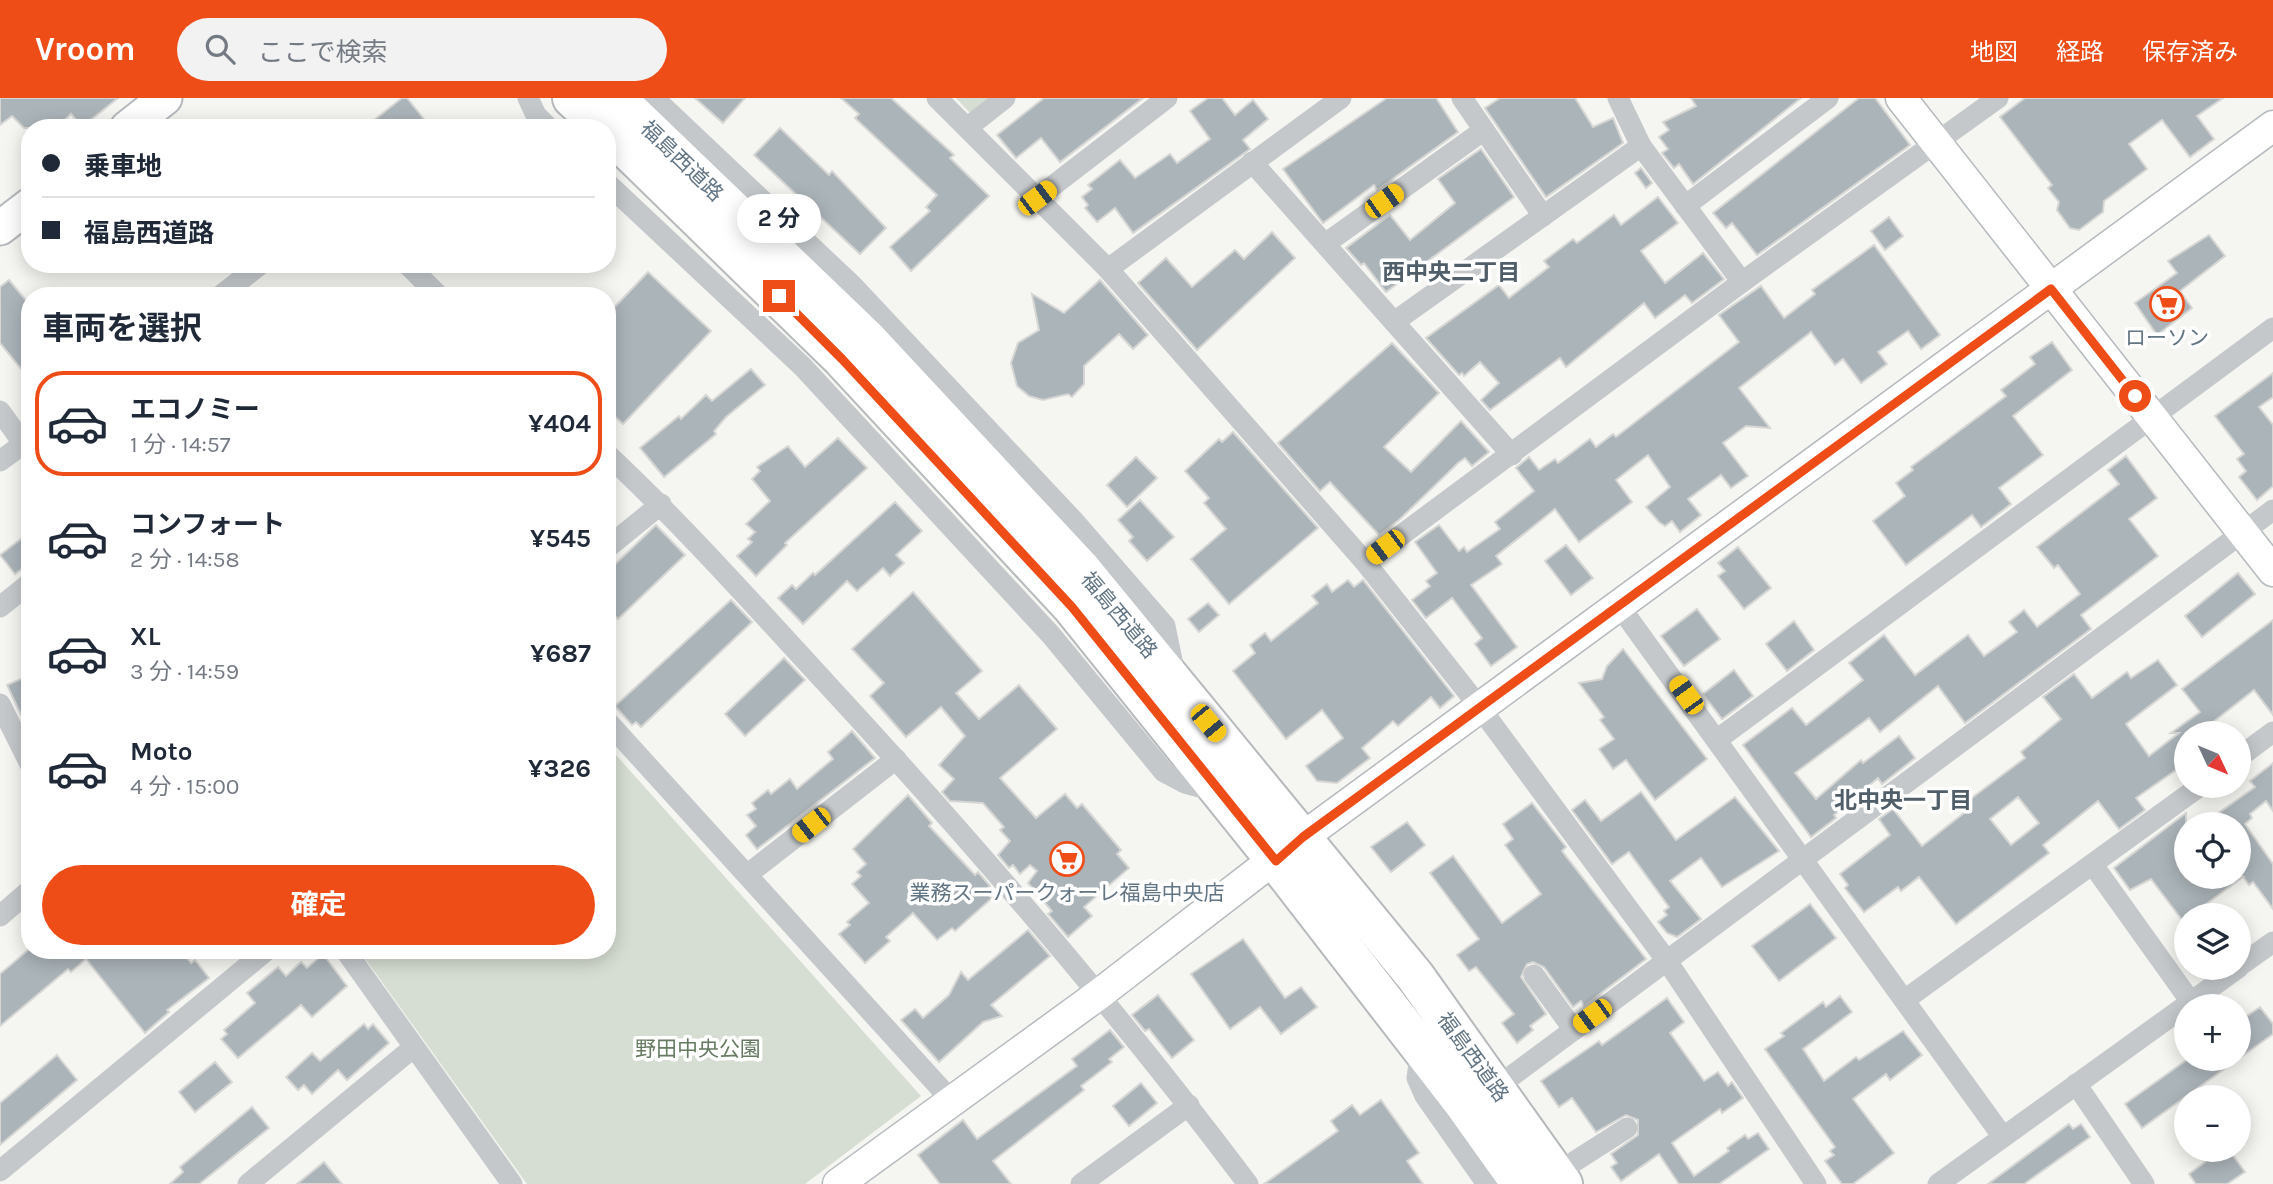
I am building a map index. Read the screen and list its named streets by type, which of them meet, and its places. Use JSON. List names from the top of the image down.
{
  "streets": {
    "highway": ["福島西道路"]
  },
  "districts": ["西中央二丁目", "北中央一丁目"],
  "parks": ["野田中央公園"],
  "places": {
    "supermarket": ["ローソン", "業務スーパークォーレ福島中央店"]
  },
  "north": "bottom right",
  "page": {
    "header": "Vroom",
    "search": "ここで検索",
    "nav": ["地図", "経路", "保存済み"],
    "banner": ["乗車地", "福島西道路"],
    "bubble": "2 分",
    "heading": "車両を選択",
    "list": [
      {
        "name": "エコノミー",
        "note": "1 分 · 14:57",
        "value": "¥404"
      },
      {
        "name": "コンフォート",
        "note": "2 分 · 14:58",
        "value": "¥545"
      },
      {
        "name": "XL",
        "note": "3 分 · 14:59",
        "value": "¥687"
      },
      {
        "name": "Moto",
        "note": "4 分 · 15:00",
        "value": "¥326"
      }
    ],
    "map_buttons": ["+", "−"],
    "buttons": "確定"
  }
}
